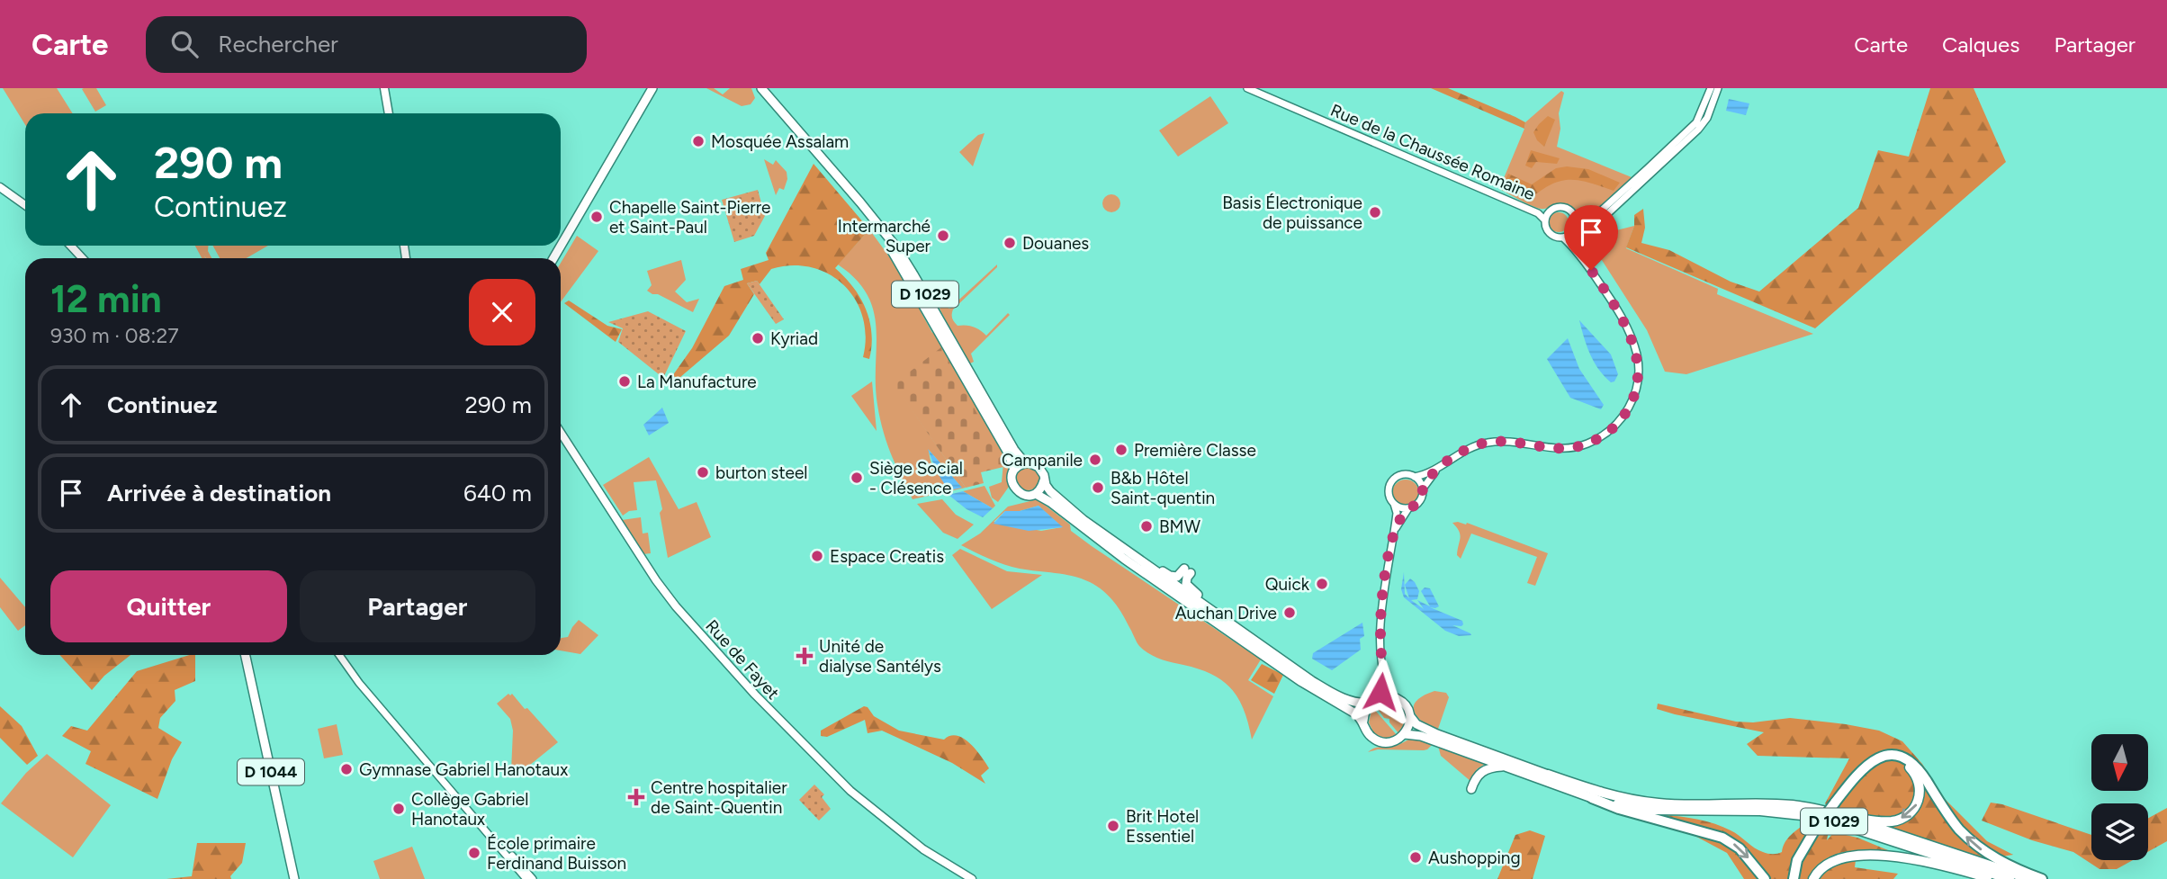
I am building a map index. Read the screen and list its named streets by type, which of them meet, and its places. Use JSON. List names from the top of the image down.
{
  "streets": {
    "highway": ["D 1029"],
    "main road": ["Rue de Fayet", "D 1044"],
    "street": ["Rue de la Chaussée Romaine"]
  },
  "places": {
    "other": [
      "Mosquée Assalam",
      "Basis Électronique de puissance",
      "Chapelle Saint-Pierre et Saint-Paul",
      "Intermarché Super",
      "Douanes",
      "Kyriad",
      "La Manufacture",
      "Première Classe",
      "Campanile",
      "burton steel",
      "Siège Social - Clésence",
      "B&b Hôtel Saint-quentin",
      "BMW",
      "Espace Creatis",
      "Quick",
      "Auchan Drive",
      "Gymnase Gabriel Hanotaux",
      "Collège Gabriel Hanotaux",
      "Brit Hotel Essentiel",
      "École primaire Ferdinand Buisson",
      "Aushopping"
    ],
    "health": ["Unité de dialyse Santélys", "Centre hospitalier de Saint-Quentin"]
  },
  "north": "bottom",
  "page": {
    "header": "Carte",
    "search": "Rechercher",
    "nav": ["Carte", "Calques", "Partager"],
    "turn": ["290 m", "Continuez"],
    "heading": ["12 min", "930 m · 08:27"],
    "list": [
      {
        "name": "Continuez",
        "value": "290 m"
      },
      {
        "name": "Arrivée à destination",
        "value": "640 m"
      }
    ],
    "buttons": ["Quitter", "Partager"]
  }
}
